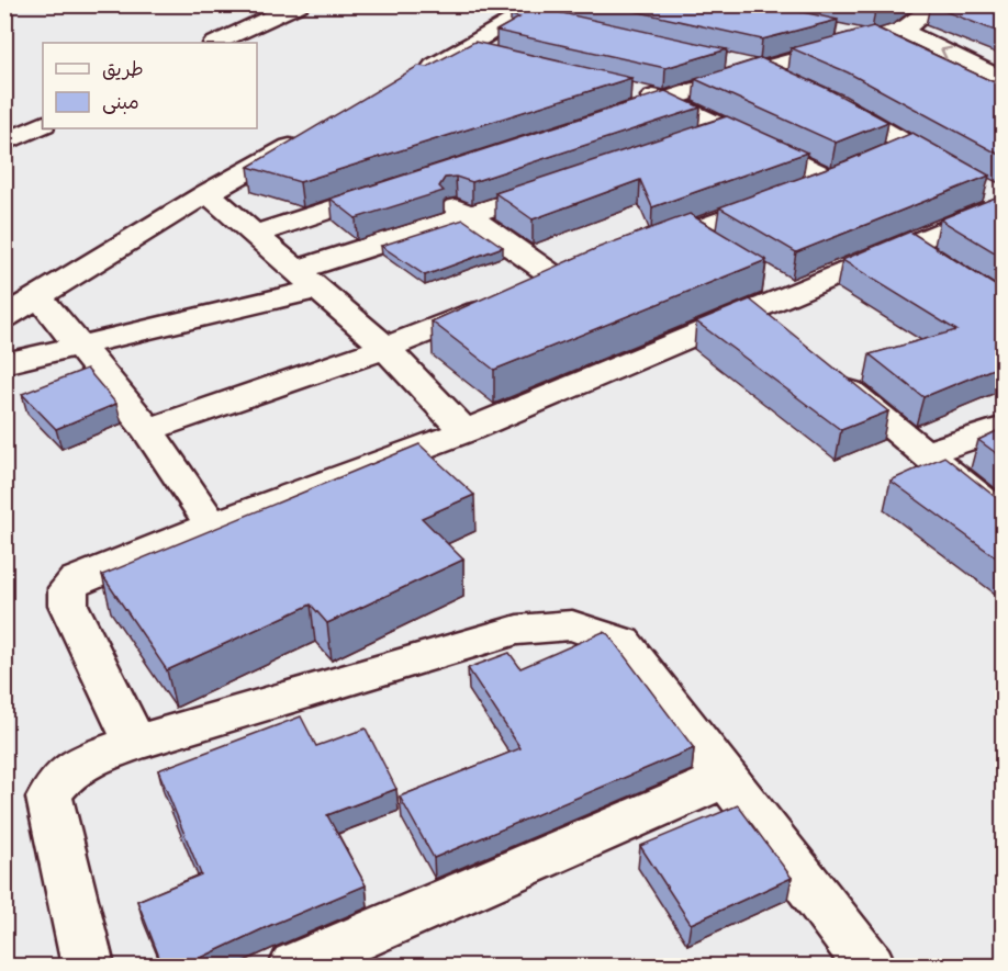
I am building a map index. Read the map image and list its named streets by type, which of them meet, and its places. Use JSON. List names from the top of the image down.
{
  "legend": ["طريق", "مبنى"]
}
